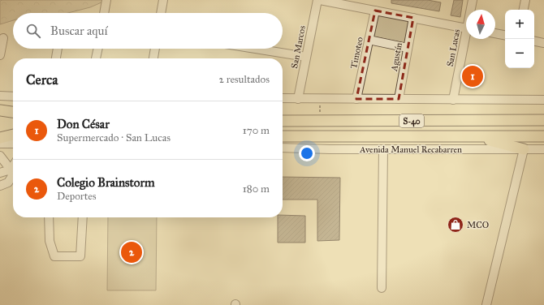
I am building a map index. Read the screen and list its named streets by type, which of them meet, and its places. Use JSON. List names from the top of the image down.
{
  "streets": {
    "main road": ["S-40", "Avenida Manuel Recabarren"],
    "street": [
      "San Marcos",
      "San Lucas",
      "Timoteo",
      "Agustín"
    ]
  },
  "places": {
    "shop": ["MCO"]
  },
  "north": "top",
  "page": {
    "map_buttons": ["+", "−"],
    "search": "Buscar aquí",
    "heading": ["Cerca", "2 resultados"],
    "pins": ["1", "2"],
    "list": [
      {
        "mark": "1",
        "name": "Don César",
        "note": "Supermercado · San Lucas",
        "value": "170 m"
      },
      {
        "mark": "2",
        "name": "Colegio Brainstorm",
        "note": "Deportes",
        "value": "180 m"
      }
    ]
  }
}
